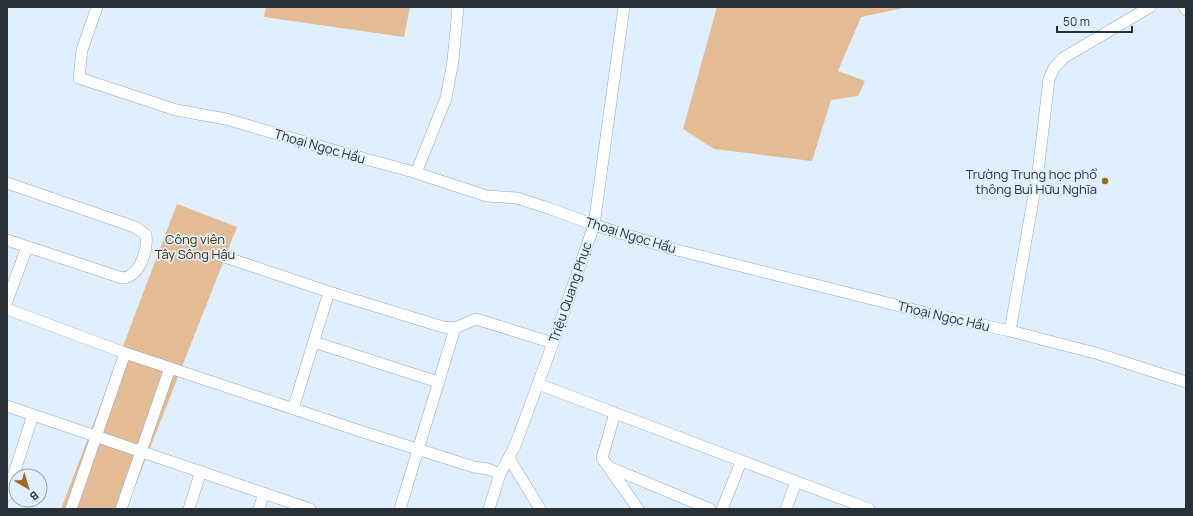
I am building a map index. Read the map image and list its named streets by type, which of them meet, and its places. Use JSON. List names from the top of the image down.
{
  "streets": {
    "street": ["Thoại Ngọc Hầu", "Triệu Quang Phục"]
  },
  "crossings": [
    ["Thoại Ngọc Hầu", "Triệu Quang Phục"]
  ],
  "parks": ["Công viên Tây Sông Hậu"],
  "places": ["Trường Trung học phổ thông Buì Hữu Nghĩa"],
  "scale_bar": "50 m",
  "north": "bottom right"
}
